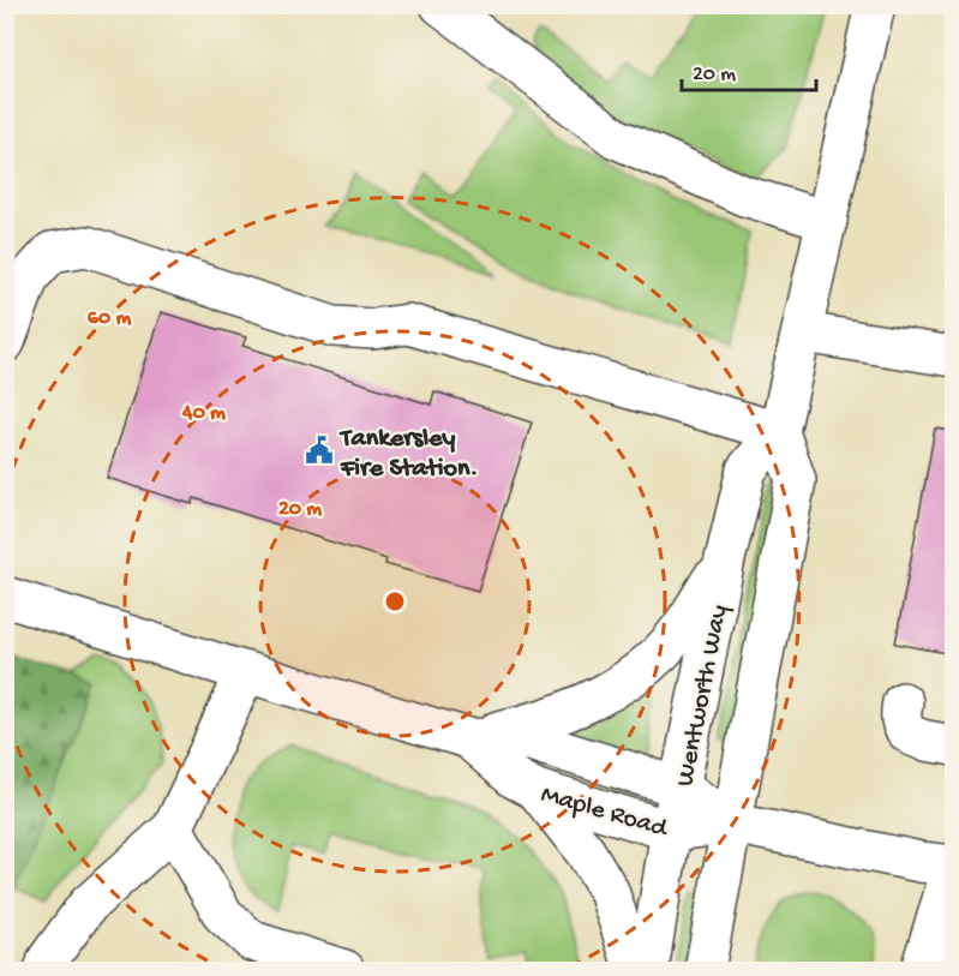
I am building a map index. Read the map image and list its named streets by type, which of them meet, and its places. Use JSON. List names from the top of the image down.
{
  "streets": {
    "street": ["Wentworth Way", "Maple Road"]
  },
  "crossings": [
    ["Wentworth Way", "Maple Road"]
  ],
  "places": {
    "public building": ["Tankersley Fire Station."]
  },
  "scale_bar": "20 m",
  "rings": ["60 m", "40 m", "20 m"]
}
